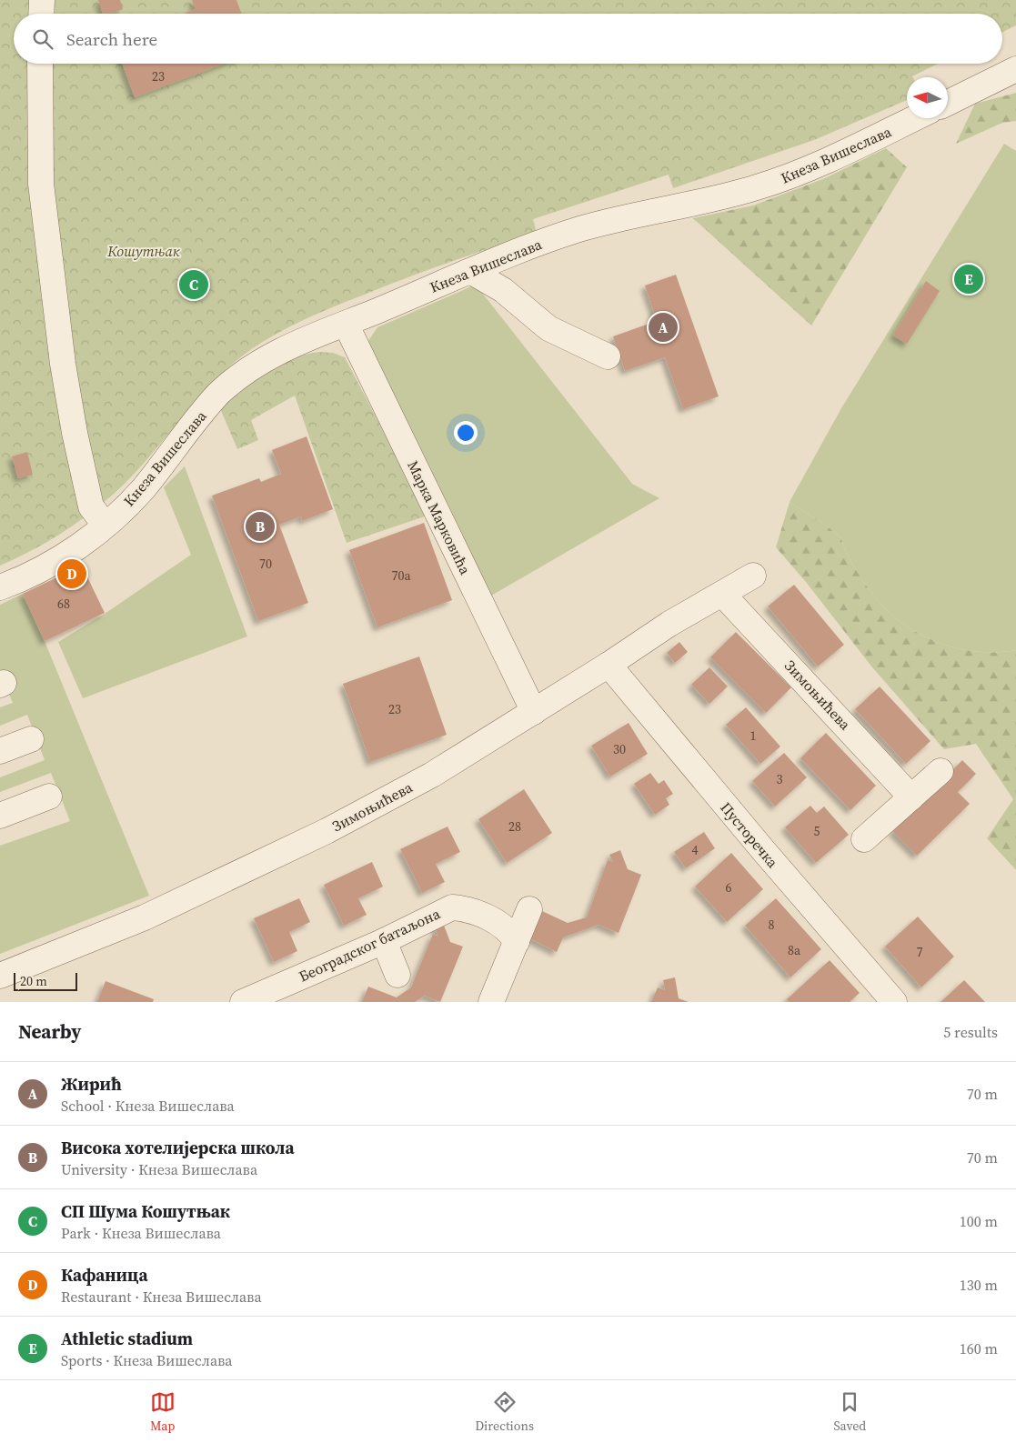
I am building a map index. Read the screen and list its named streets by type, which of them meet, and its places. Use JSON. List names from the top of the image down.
{
  "streets": {
    "street": [
      "Кнеза Вишеслава",
      "Марка Марковића",
      "Зимоњићева",
      "Пусторечка",
      "Београдског батаљона"
    ]
  },
  "crossings": [
    ["Кнеза Вишеслава", "Марка Марковића"],
    ["Марка Марковића", "Зимоњићева"],
    ["Зимоњићева", "Пусторечка"]
  ],
  "parks": ["Кошутњак"],
  "house_numbers": [
    "23",
    "70",
    "70a",
    "68",
    "23",
    "1",
    "30",
    "3",
    "28",
    "5",
    "4",
    "6",
    "8",
    "8a",
    "7"
  ],
  "scale_bar": "20 m",
  "north": "left",
  "page": {
    "search": "Search here",
    "pins": [
      "E",
      "C",
      "A",
      "B",
      "D"
    ],
    "scale": "20 m",
    "heading": ["Nearby", "5 results"],
    "list": [
      {
        "mark": "A",
        "name": "Жирић",
        "note": "School · Кнеза Вишеслава",
        "value": "70 m"
      },
      {
        "mark": "B",
        "name": "Висока хотелијерска школа",
        "note": "University · Кнеза Вишеслава",
        "value": "70 m"
      },
      {
        "mark": "C",
        "name": "СП Шума Кошутњак",
        "note": "Park · Кнеза Вишеслава",
        "value": "100 m"
      },
      {
        "mark": "D",
        "name": "Кафаница",
        "note": "Restaurant · Кнеза Вишеслава",
        "value": "130 m"
      },
      {
        "mark": "E",
        "name": "Athletic stadium",
        "note": "Sports · Кнеза Вишеслава",
        "value": "160 m"
      }
    ],
    "nav": ["Map", "Directions", "Saved"]
  }
}
